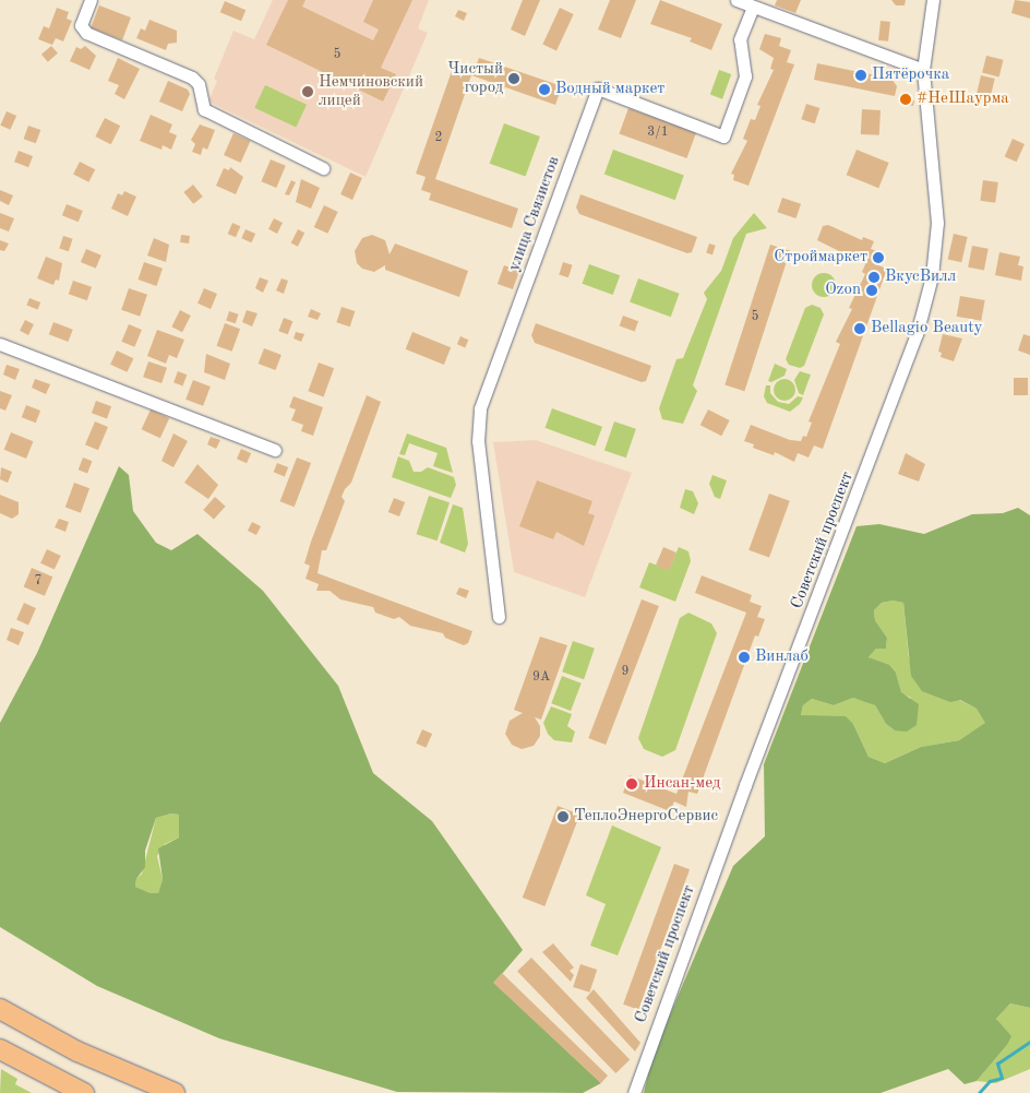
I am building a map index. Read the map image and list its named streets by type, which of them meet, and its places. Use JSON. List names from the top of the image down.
{
  "streets": {
    "street": ["улица Связистов", "Советский проспект"]
  },
  "places": [
    "Пятёрочка",
    "Чистый город",
    "Водный маркет",
    "Немчиновский лицей",
    "#НеШаурма",
    "Строймаркет",
    "ВкусВилл",
    "Ozon",
    "Bellagio Beauty",
    "Винлаб",
    "Инсан-мед",
    "ТеплоЭнергоСервис"
  ],
  "house_numbers": [
    "5",
    "3/1",
    "2",
    "5",
    "7",
    "9",
    "9А"
  ]
}
